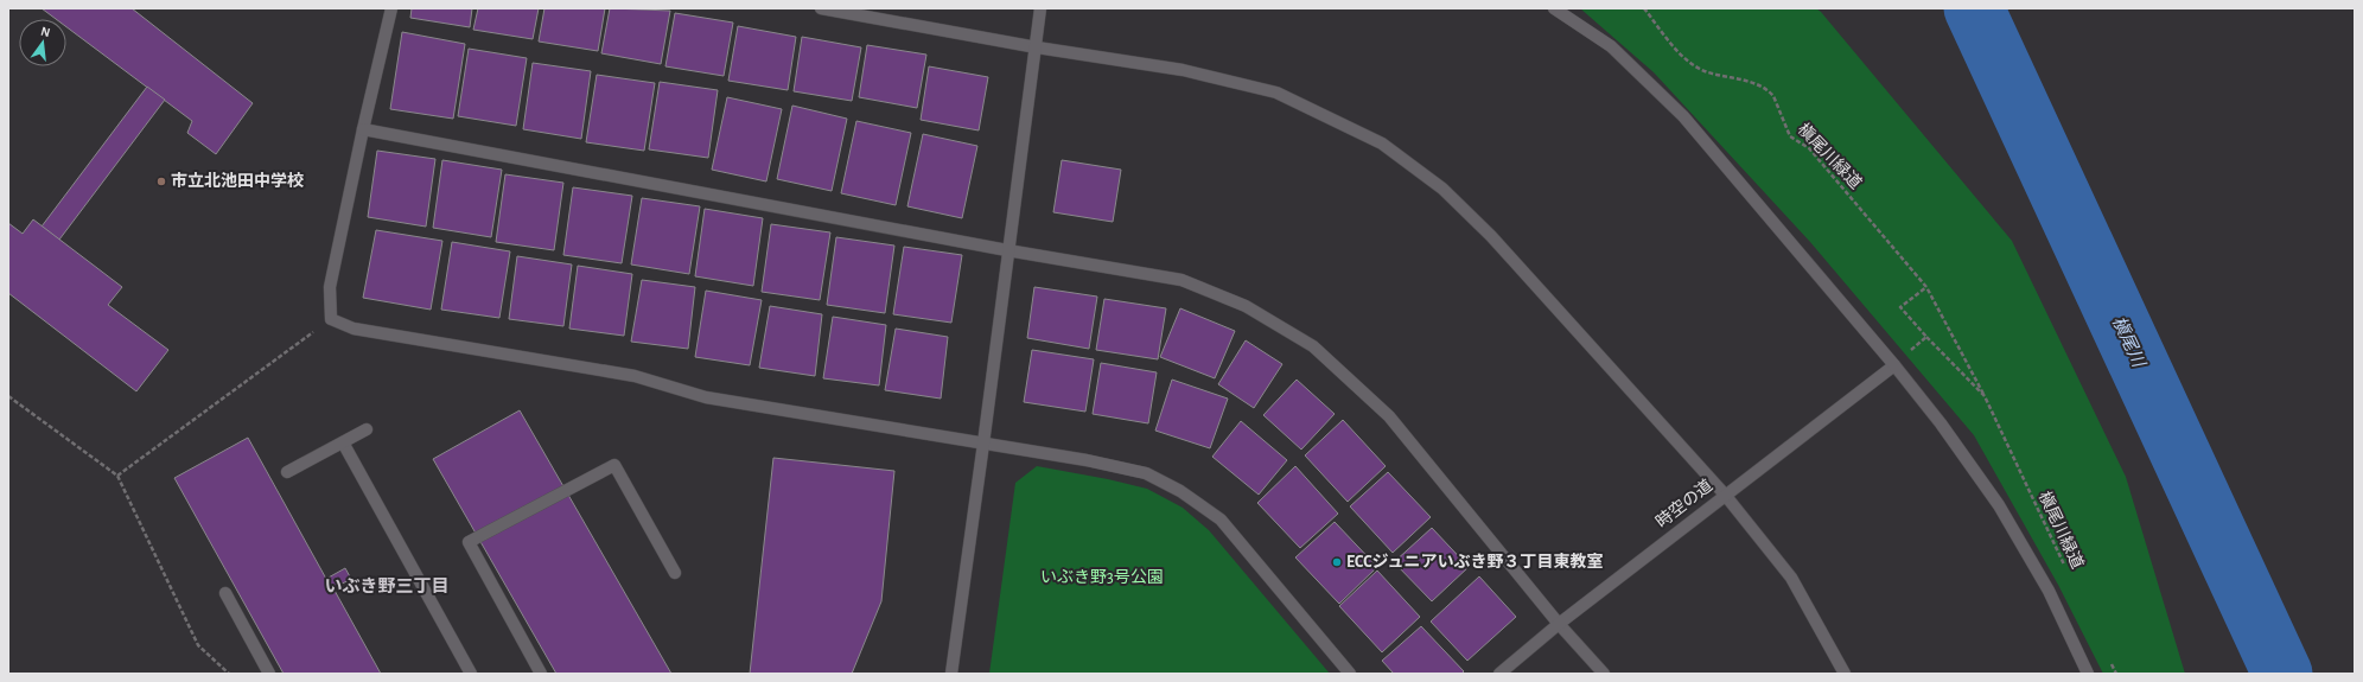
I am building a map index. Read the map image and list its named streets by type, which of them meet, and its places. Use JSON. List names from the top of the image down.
{
  "streets": {
    "street": ["時空の道"],
    "path": ["槇尾川緑道"]
  },
  "districts": ["いぶき野三丁目"],
  "water": ["槇尾川"],
  "parks": ["いぶき野3号公園"],
  "places": ["市立北池田中学校", "ECCジュニアいぶき野３丁目東教室"],
  "north": "top"
}
